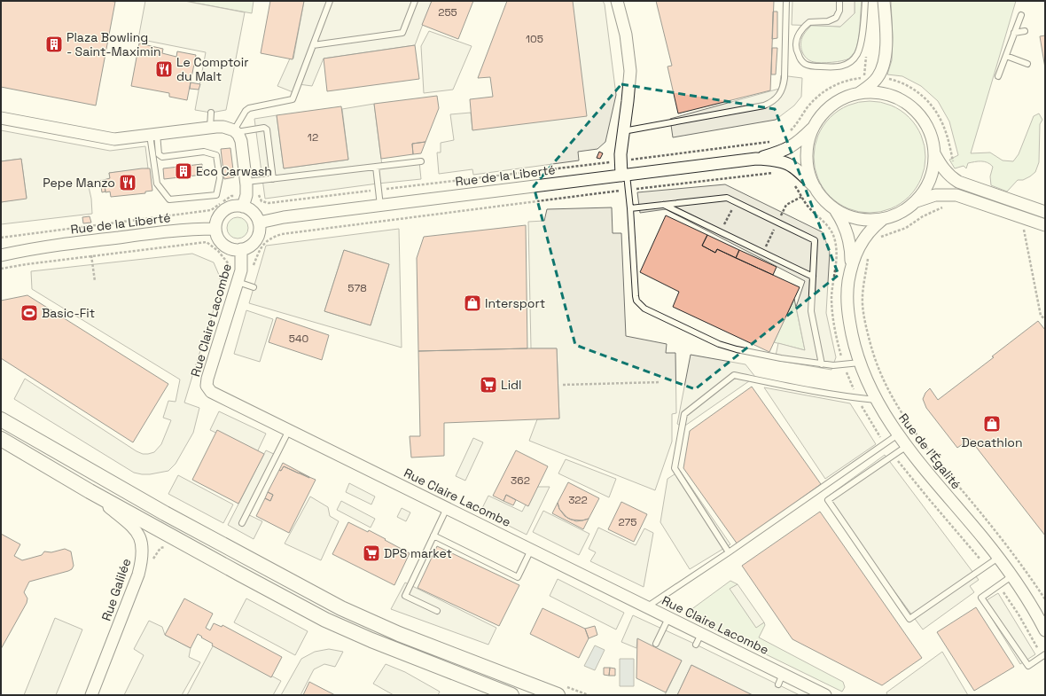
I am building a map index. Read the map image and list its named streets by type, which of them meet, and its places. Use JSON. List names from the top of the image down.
{
  "streets": {
    "street": [
      "Rue de la Liberté",
      "Rue Claire Lacombe",
      "Rue de l'Égalité",
      "Rue Galilée"
    ]
  },
  "crossings": [
    ["Rue de la Liberté", "Rue Claire Lacombe"]
  ],
  "places": {
    "building": ["Plaza Bowling - Saint-Maximin", "Eco Carwash"],
    "restaurant": ["Le Comptoir du Malt", "Pepe Manzo"],
    "shop": ["Intersport", "Decathlon"],
    "sports": ["Basic-Fit"],
    "supermarket": ["Lidl", "DPS market"]
  },
  "house_numbers": [
    "255",
    "105",
    "12",
    "578",
    "540",
    "362",
    "322",
    "275"
  ]
}
